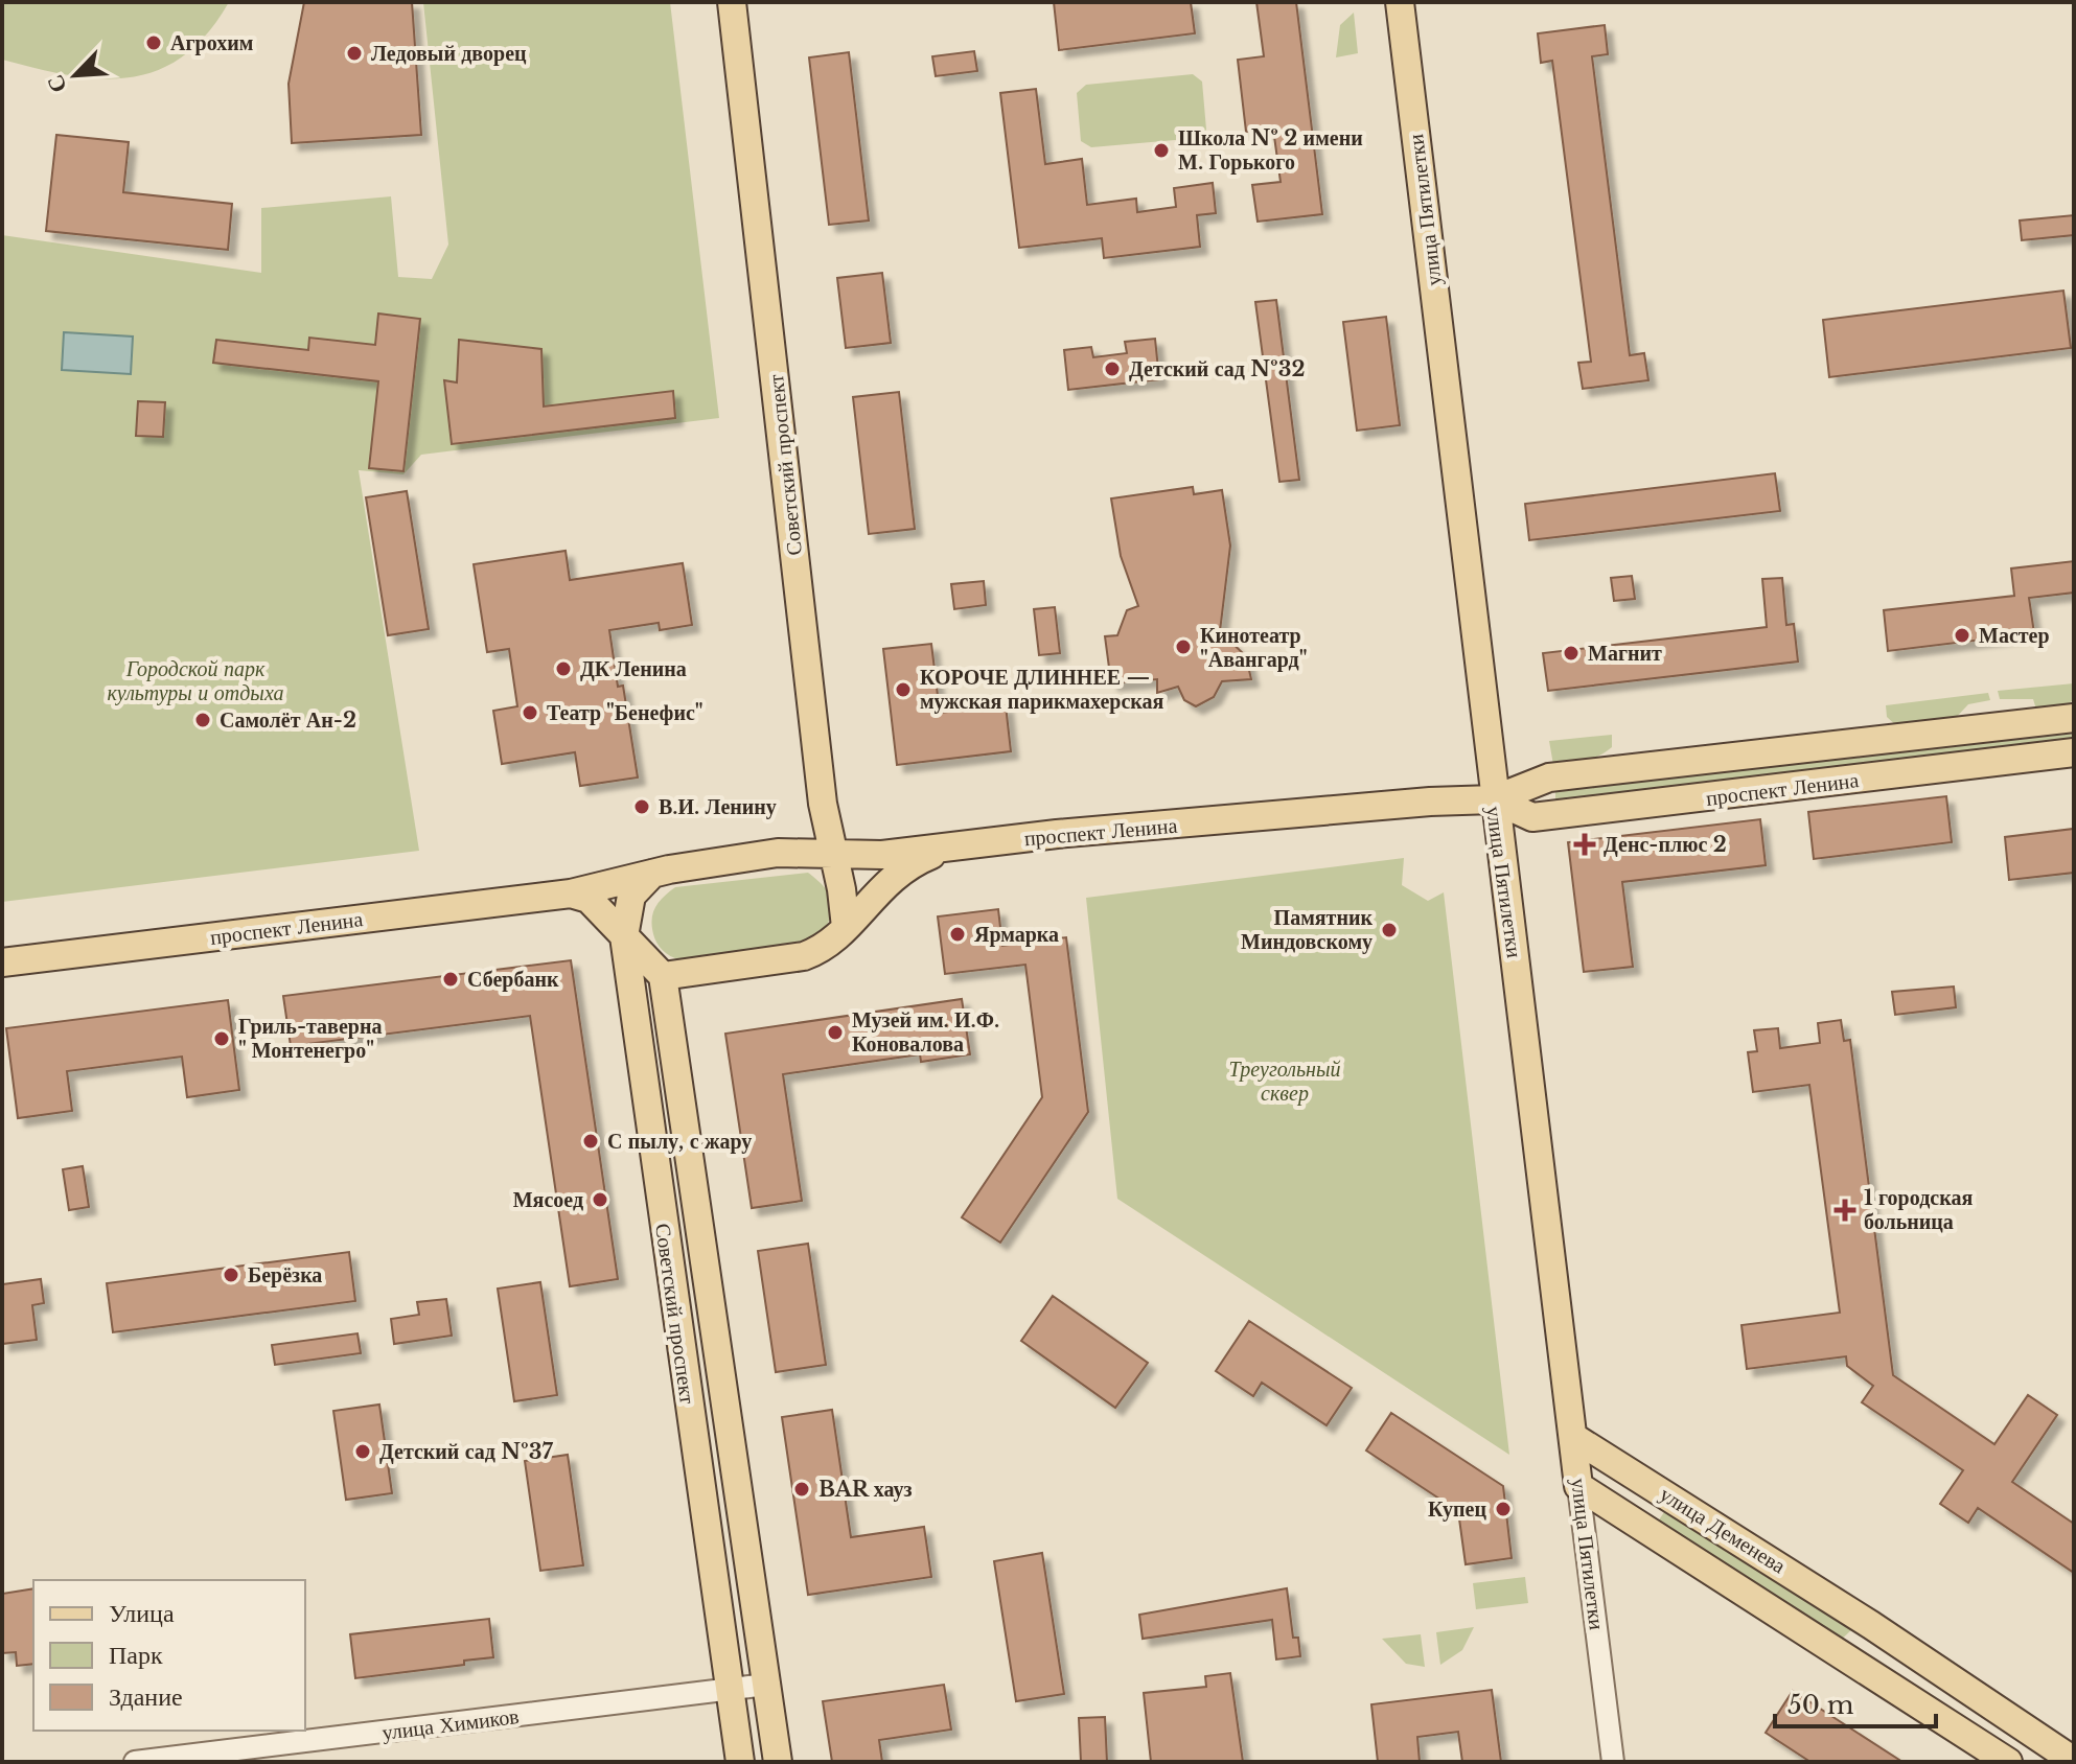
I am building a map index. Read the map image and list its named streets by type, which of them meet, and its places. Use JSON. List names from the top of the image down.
{
  "streets": {
    "main road": [
      "улица Пятилетки",
      "Советский проспект",
      "проспект Ленина",
      "улица Деменева"
    ],
    "street": ["улица Химиков"]
  },
  "crossings": [
    ["улица Пятилетки", "проспект Ленина"],
    ["улица Пятилетки", "улица Деменева"],
    ["Советский проспект", "проспект Ленина"],
    ["Советский проспект", "улица Химиков"]
  ],
  "parks": ["Городской парк культуры и отдыха", "Треугольный сквер"],
  "places": {
    "other": [
      "Агрохим",
      "Ледовый дворец",
      "Школа № 2 имени М. Горького",
      "Детский сад №32",
      "Мастер",
      "Кинотеатр \"Авангард\"",
      "Магнит",
      "ДК Ленина",
      "КОРОЧЕ ДЛИННЕЕ — мужская парикмахерская",
      "Театр \"Бенефис\"",
      "Самолёт Ан-2",
      "В.И. Ленину",
      "Памятник Миндовскому",
      "Ярмарка",
      "Сбербанк",
      "Музей им. И.Ф. Коновалова",
      "Гриль-таверна \" Монтенегро\"",
      "С пылу, с жару",
      "Мясоед",
      "Берёзка",
      "Детский сад №37",
      "BAR хауз",
      "Купец"
    ],
    "health": ["Денс-плюс 2", "1 городская больница"]
  },
  "legend": ["Улица", "Парк", "Здание"],
  "scale_bar": "50 m",
  "north": "bottom left"
}
